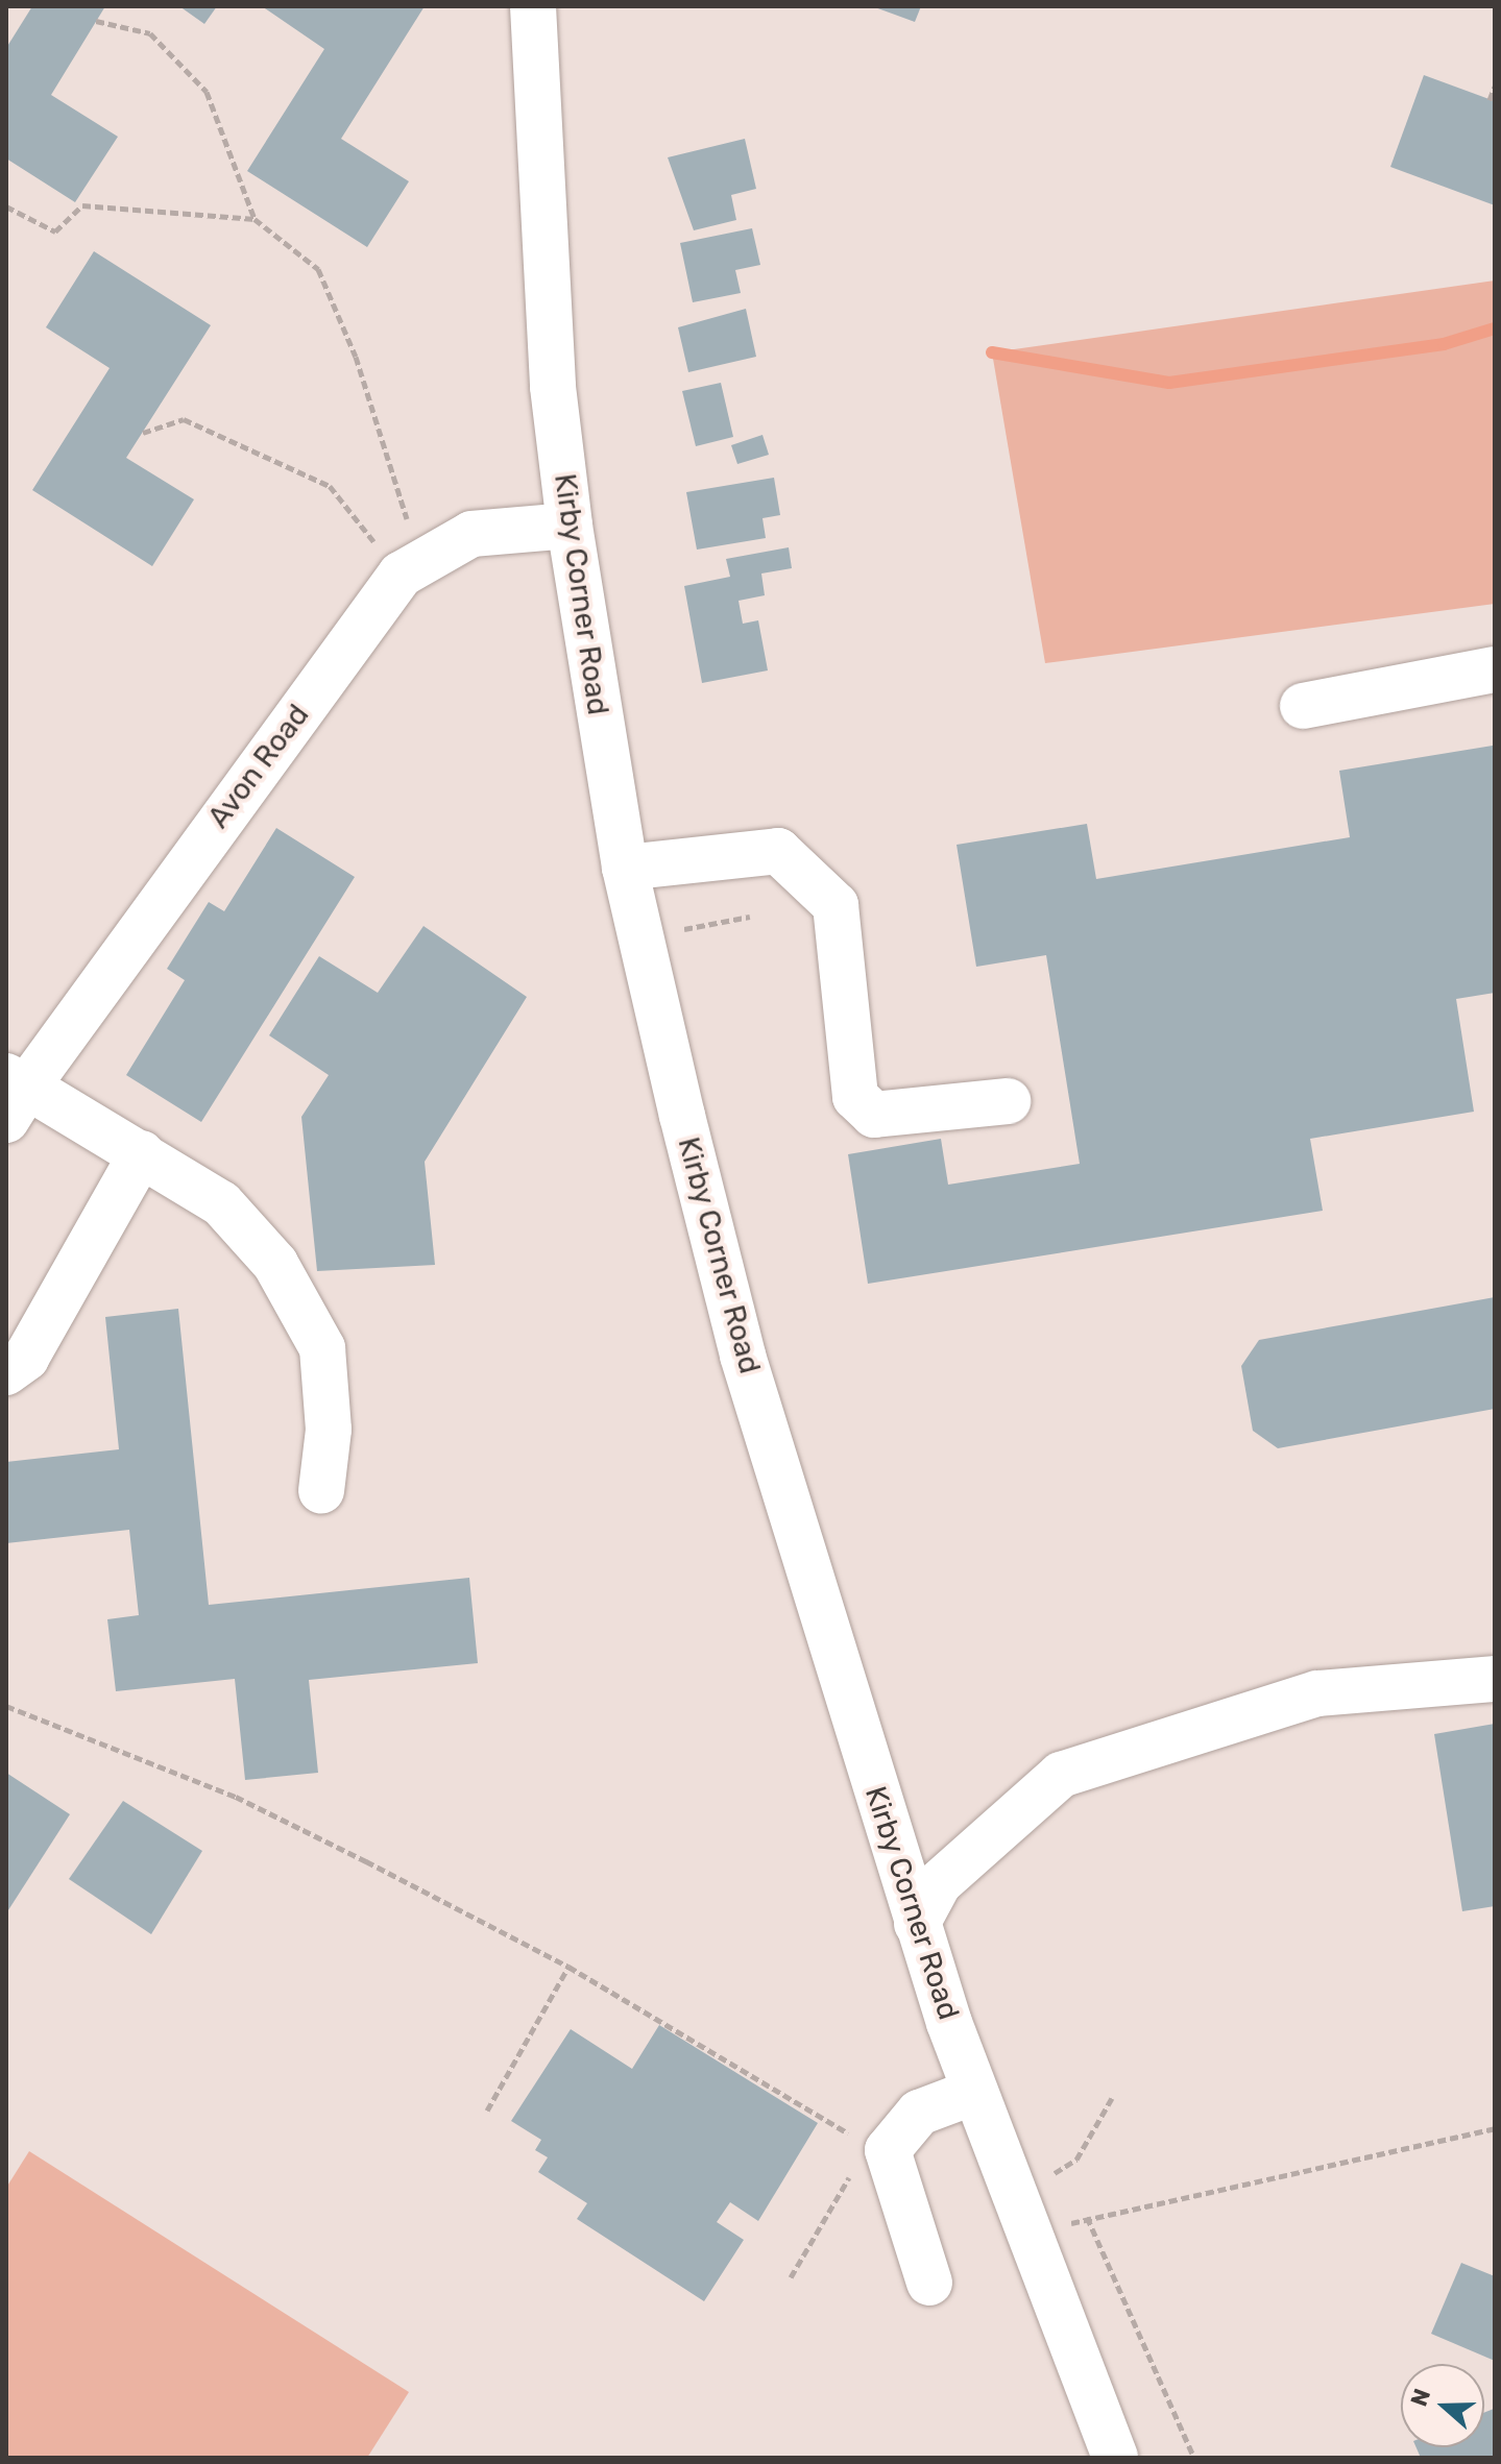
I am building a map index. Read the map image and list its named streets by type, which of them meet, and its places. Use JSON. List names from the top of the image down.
{
  "streets": {
    "street": ["Kirby Corner Road", "Avon Road"]
  },
  "crossings": [
    ["Kirby Corner Road", "Avon Road"]
  ],
  "north": "left"
}
